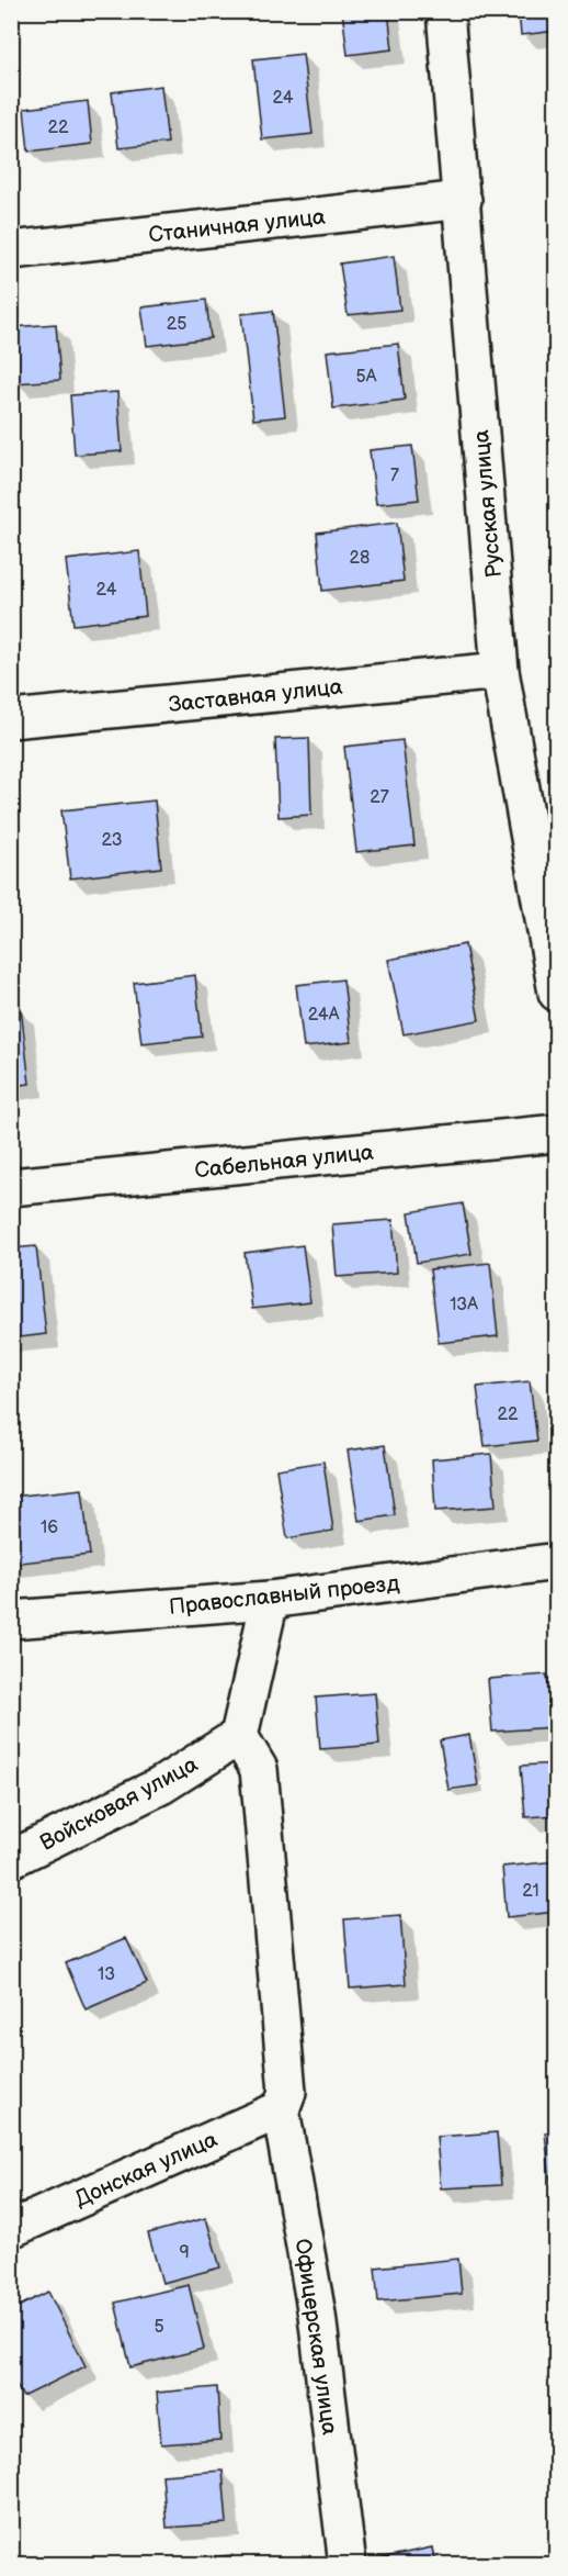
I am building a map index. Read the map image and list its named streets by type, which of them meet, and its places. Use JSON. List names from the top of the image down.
{
  "streets": {
    "street": [
      "Станичная улица",
      "Русская улица",
      "Заставная улица",
      "Сабельная улица",
      "Православный проезд",
      "Войсковая улица",
      "Донская улица",
      "Офицерская улица"
    ]
  },
  "crossings": [
    ["Станичная улица", "Русская улица"],
    ["Русская улица", "Заставная улица"],
    ["Войсковая улица", "Офицерская улица"],
    ["Донская улица", "Офицерская улица"]
  ],
  "house_numbers": [
    "24",
    "22",
    "25",
    "5А",
    "7",
    "28",
    "24",
    "27",
    "23",
    "24А",
    "13А",
    "22",
    "16",
    "21",
    "13",
    "9",
    "5"
  ]
}
